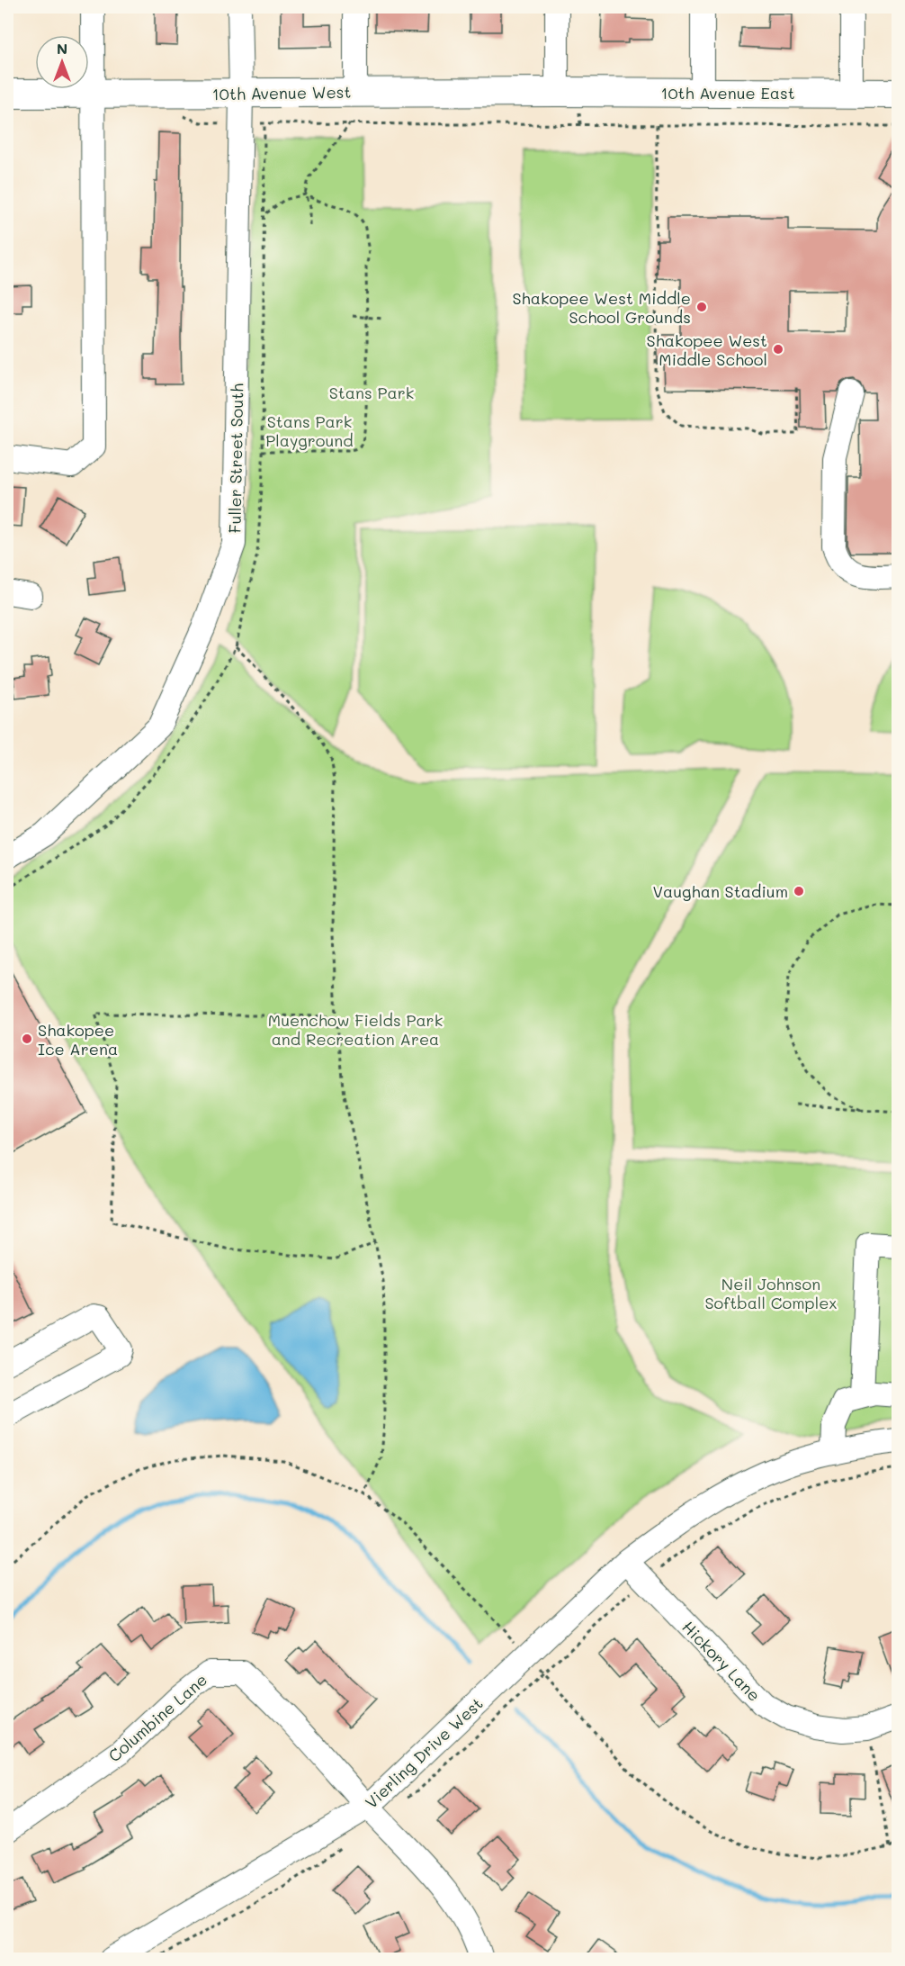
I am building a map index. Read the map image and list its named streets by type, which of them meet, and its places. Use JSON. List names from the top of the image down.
{
  "streets": {
    "main road": ["10th Avenue West", "10th Avenue East"],
    "street": [
      "Fuller Street South",
      "Hickory Lane",
      "Columbine Lane",
      "Vierling Drive West"
    ]
  },
  "crossings": [
    ["10th Avenue West", "10th Avenue East"],
    ["10th Avenue West", "Fuller Street South"],
    ["Hickory Lane", "Vierling Drive West"],
    ["Columbine Lane", "Vierling Drive West"]
  ],
  "parks": [
    "Stans Park",
    "Stans Park Playground",
    "Muenchow Fields Park and Recreation Area",
    "Neil Johnson Softball Complex"
  ],
  "places": [
    "Shakopee West Middle School Grounds",
    "Shakopee West Middle School",
    "Vaughan Stadium",
    "Shakopee Ice Arena"
  ],
  "north": "top"
}
